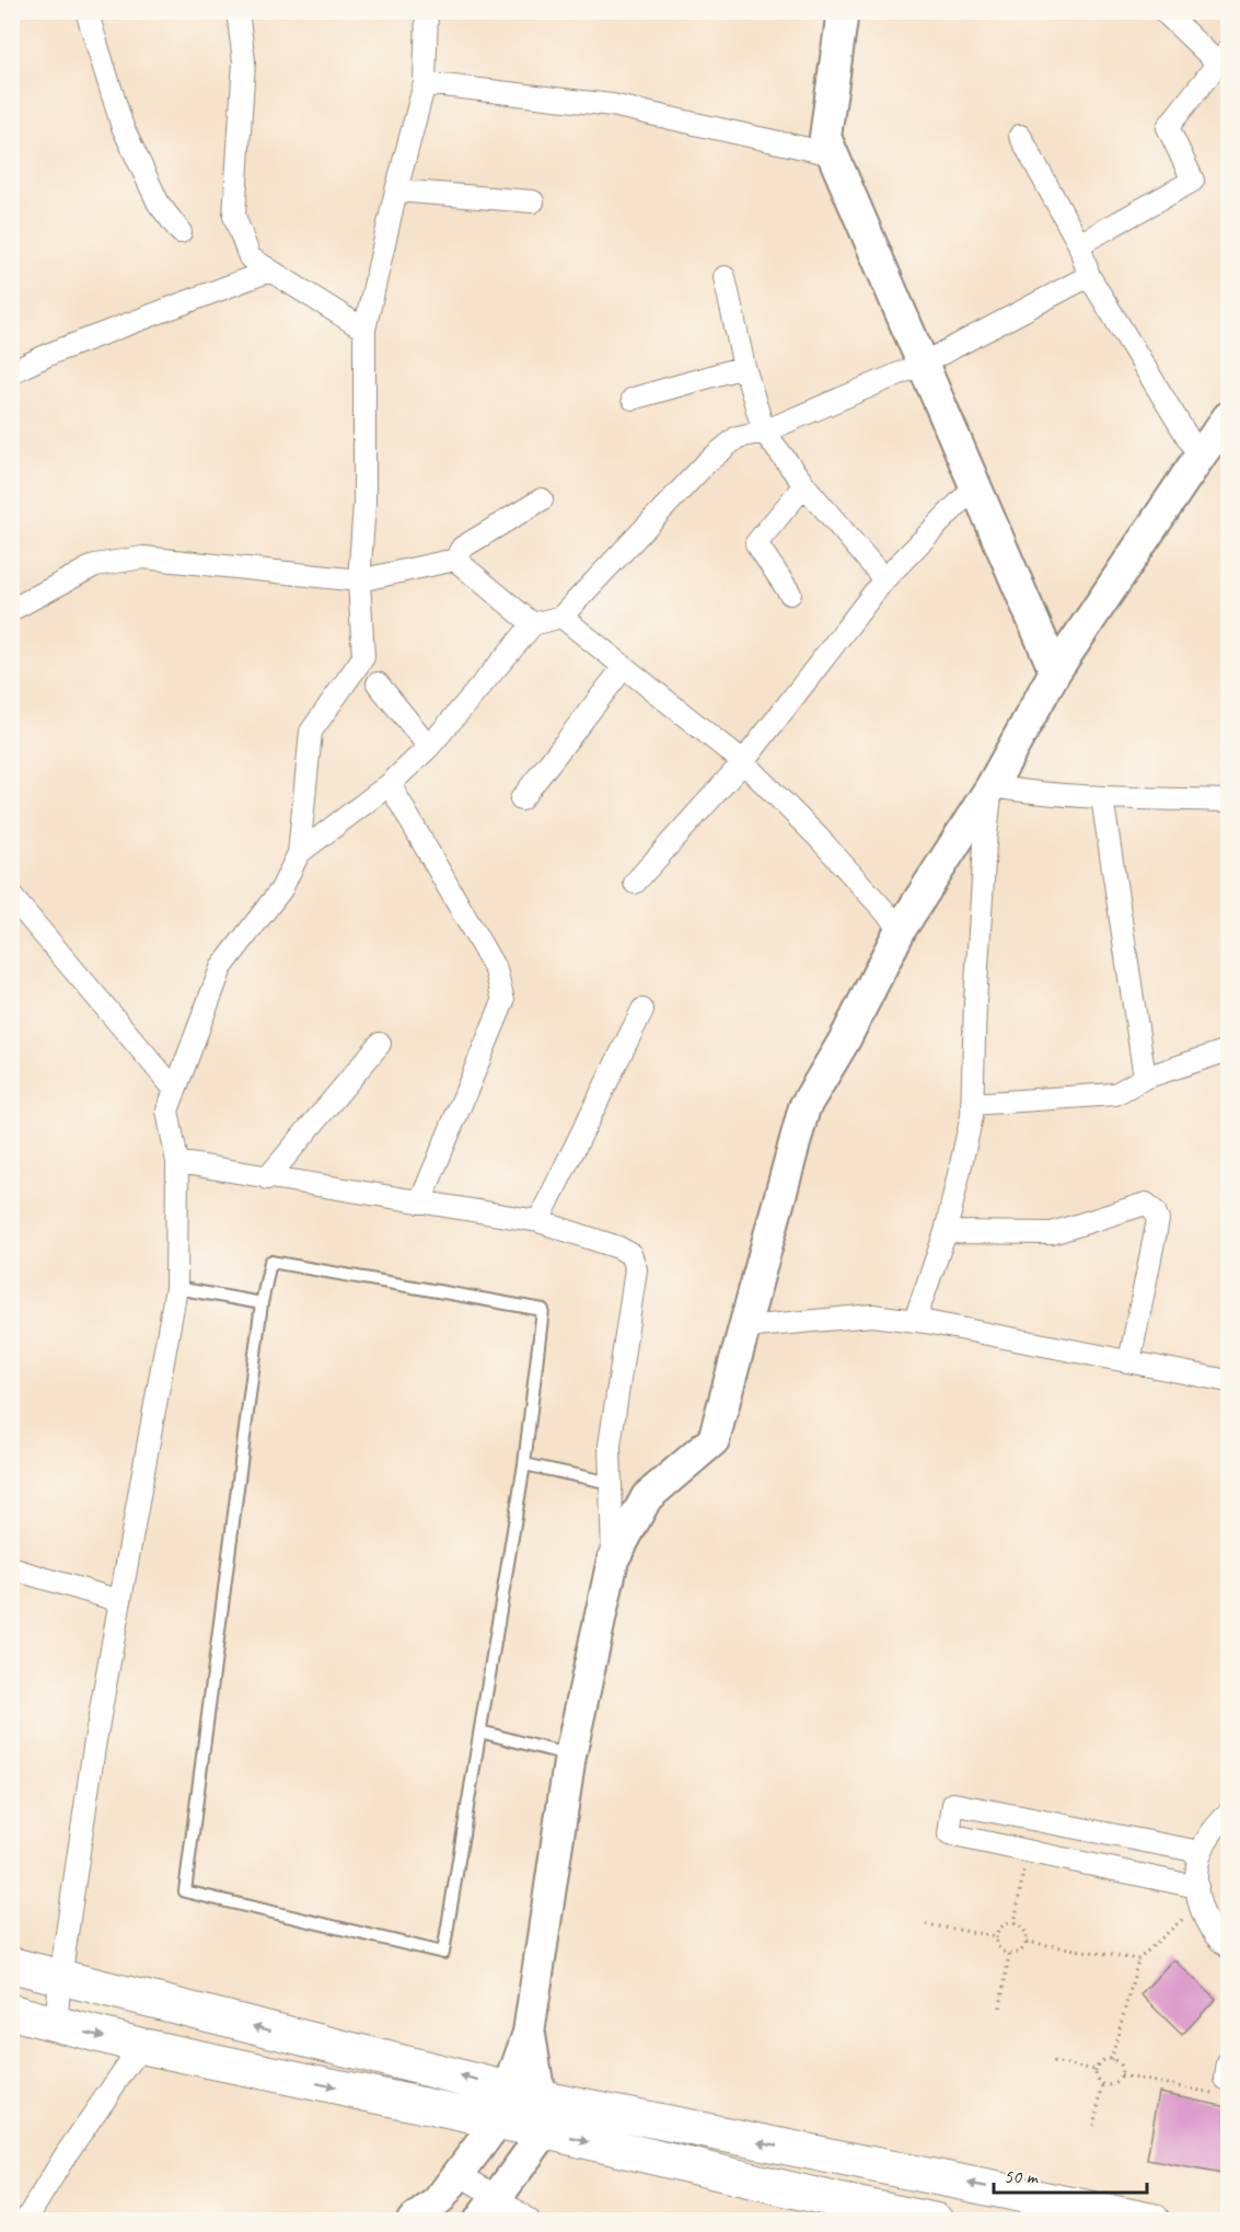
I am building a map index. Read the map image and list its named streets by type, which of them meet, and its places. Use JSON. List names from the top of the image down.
{
  "scale_bar": "50 m"
}
